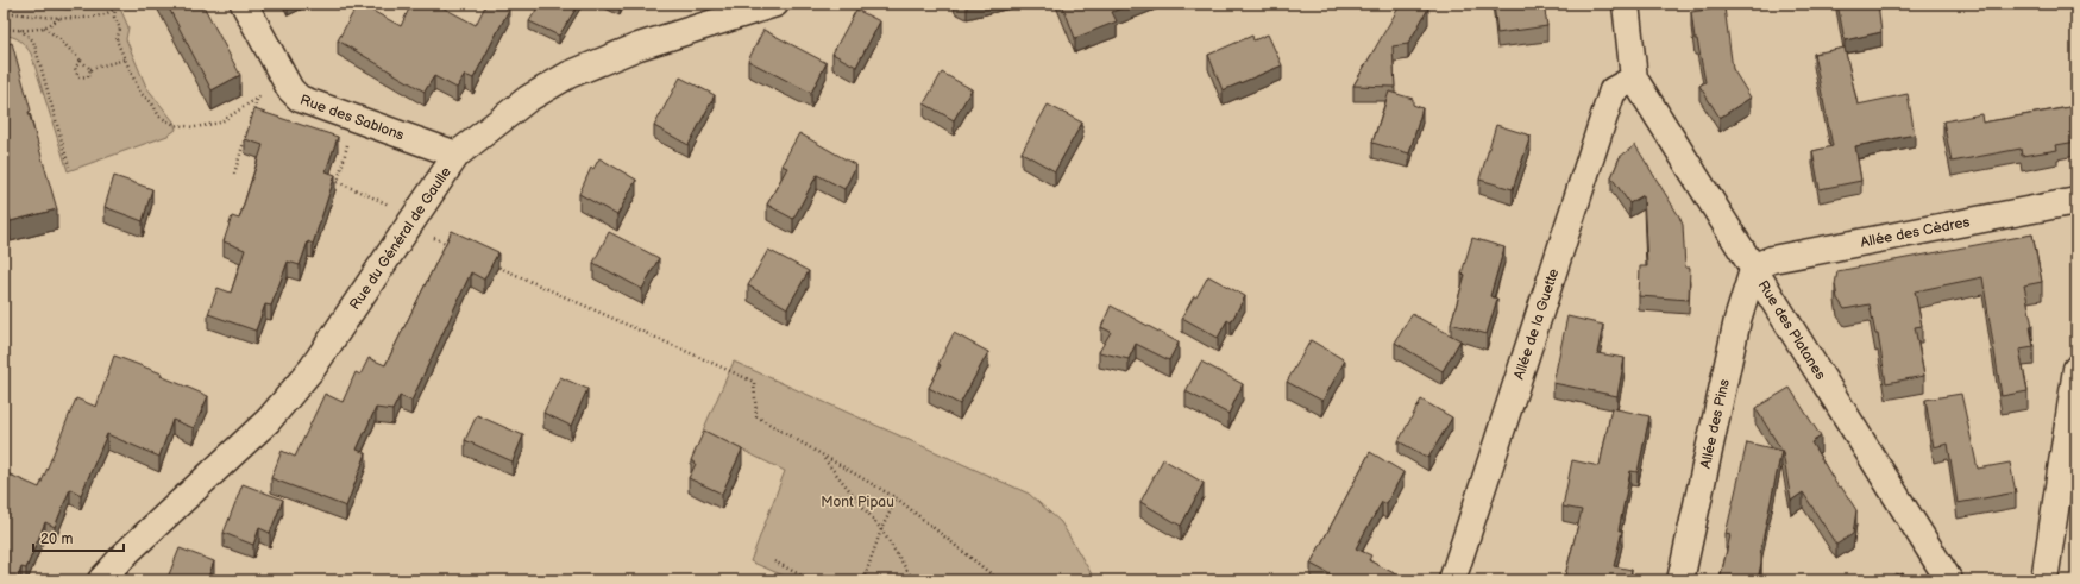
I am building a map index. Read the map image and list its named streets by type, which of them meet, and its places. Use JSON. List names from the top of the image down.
{
  "streets": {
    "street": [
      "Rue des Sablons",
      "Allée des Cèdres",
      "Rue du Général de Gaulle",
      "Allée de la Guette",
      "Rue des Platanes",
      "Allée des Pins"
    ]
  },
  "crossings": [
    ["Rue des Sablons", "Rue du Général de Gaulle"],
    ["Allée des Cèdres", "Rue des Platanes"],
    ["Allée des Cèdres", "Allée des Pins"],
    ["Allée de la Guette", "Rue des Platanes"],
    ["Rue des Platanes", "Allée des Pins"]
  ],
  "parks": ["Mont Pipau"],
  "scale_bar": "20 m"
}
